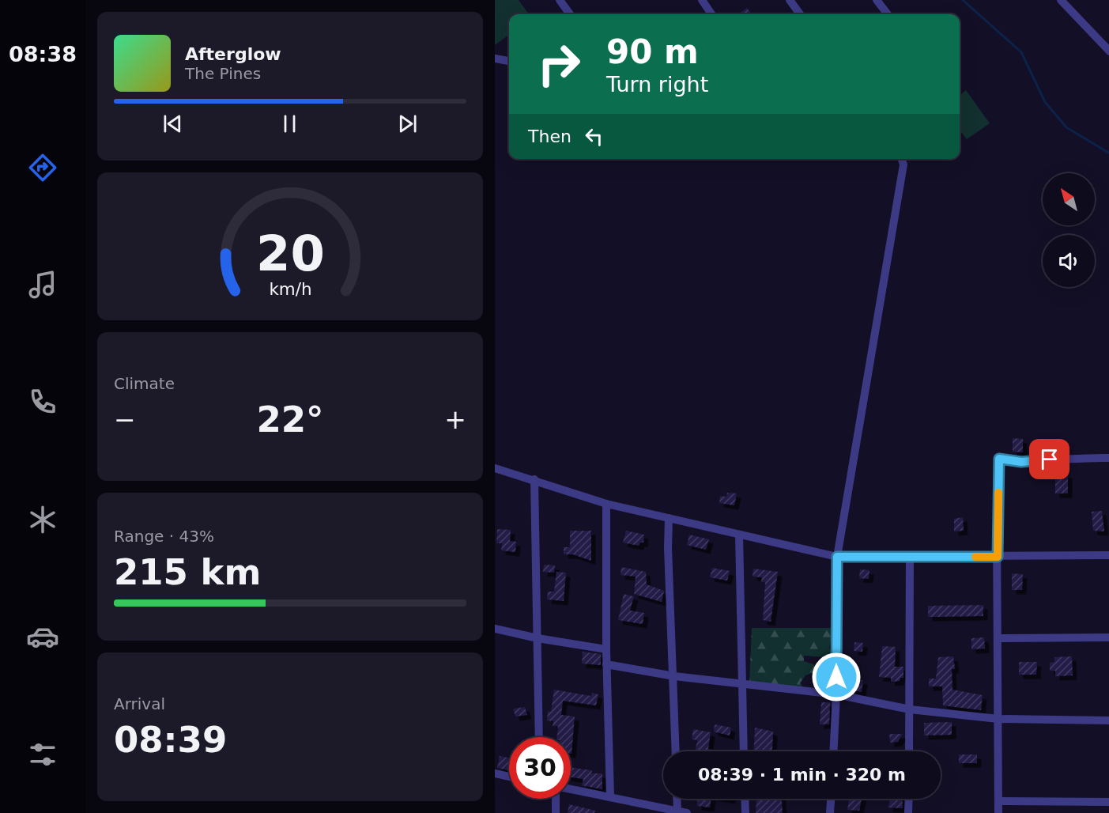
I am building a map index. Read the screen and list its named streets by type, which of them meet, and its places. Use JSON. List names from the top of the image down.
{
  "north": "top left",
  "page": {
    "tabs": "08:38",
    "turn": ["90 m", "Turn right"],
    "song": ["Afterglow", "The Pines"],
    "then": "Then",
    "tile": [
      "Climate",
      ["Range · 43%", "215 km"],
      ["Arrival", "08:39"]
    ],
    "heat": ["−", "22°", "+"],
    "limit": "30",
    "trip": "08:39 · 1 min · 320 m",
    "gauge": ["20", "km/h"]
  }
}
